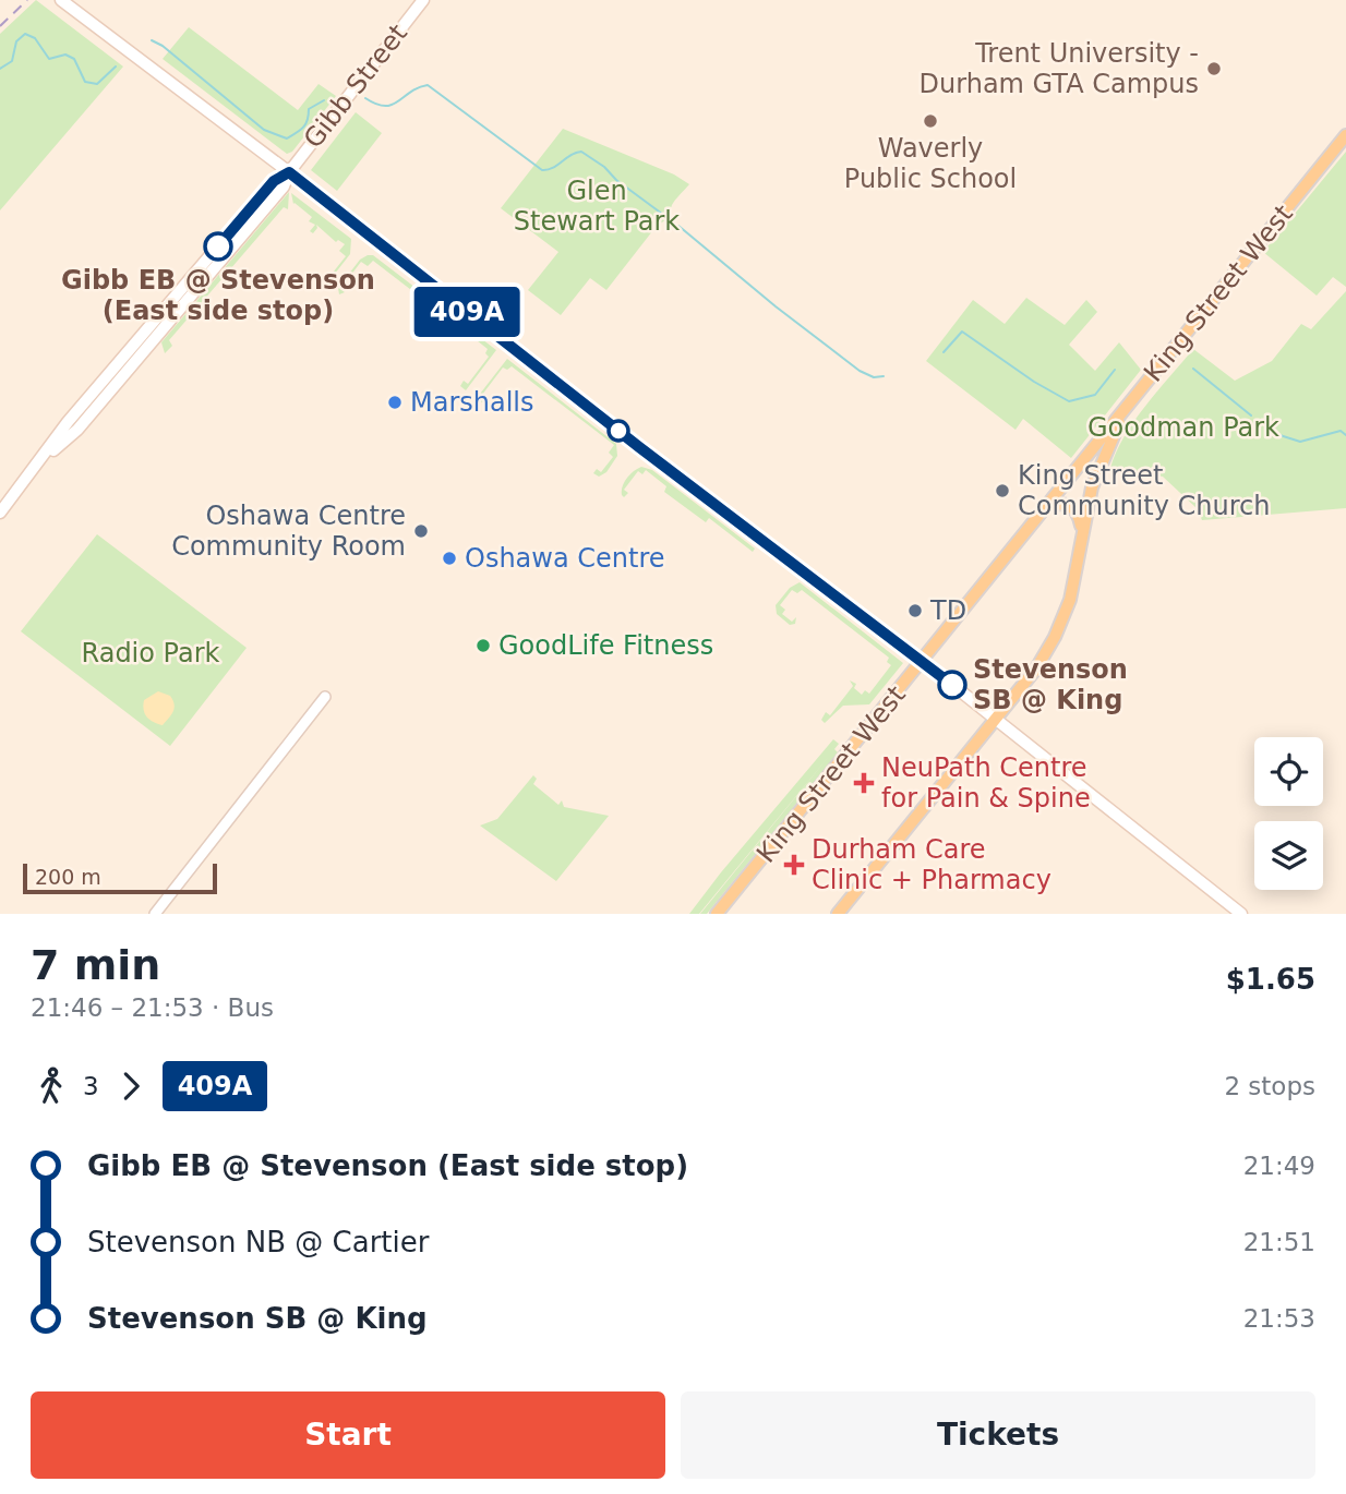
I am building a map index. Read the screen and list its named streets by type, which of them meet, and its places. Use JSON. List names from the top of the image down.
{
  "streets": {
    "main road": ["Gibb Street", "King Street West"]
  },
  "parks": ["Glen Stewart Park", "Goodman Park", "Radio Park"],
  "places": {
    "other": [
      "Trent University - Durham GTA Campus",
      "Waverly Public School",
      "Gibb EB @ Stevenson (East side stop)",
      "Marshalls",
      "King Street Community Church",
      "Oshawa Centre Community Room",
      "Oshawa Centre",
      "TD",
      "GoodLife Fitness",
      "Stevenson SB @ King"
    ],
    "health": ["NeuPath Centre for Pain & Spine", "Durham Care Clinic + Pharmacy"]
  },
  "lines": ["bus line 409A"],
  "scale_bar": "200 m",
  "page": {
    "on_map": "409A",
    "scale": "200 m",
    "heading": ["7 min", "21:46 – 21:53 · Bus", "$1.65"],
    "legs": ["3", "409A", "2 stops"],
    "list": [
      {
        "name": "Gibb EB @ Stevenson (East side stop)",
        "value": "21:49"
      },
      {
        "name": "Stevenson NB @ Cartier",
        "value": "21:51"
      },
      {
        "name": "Stevenson SB @ King",
        "value": "21:53"
      }
    ],
    "buttons": ["Start", "Tickets"]
  }
}
